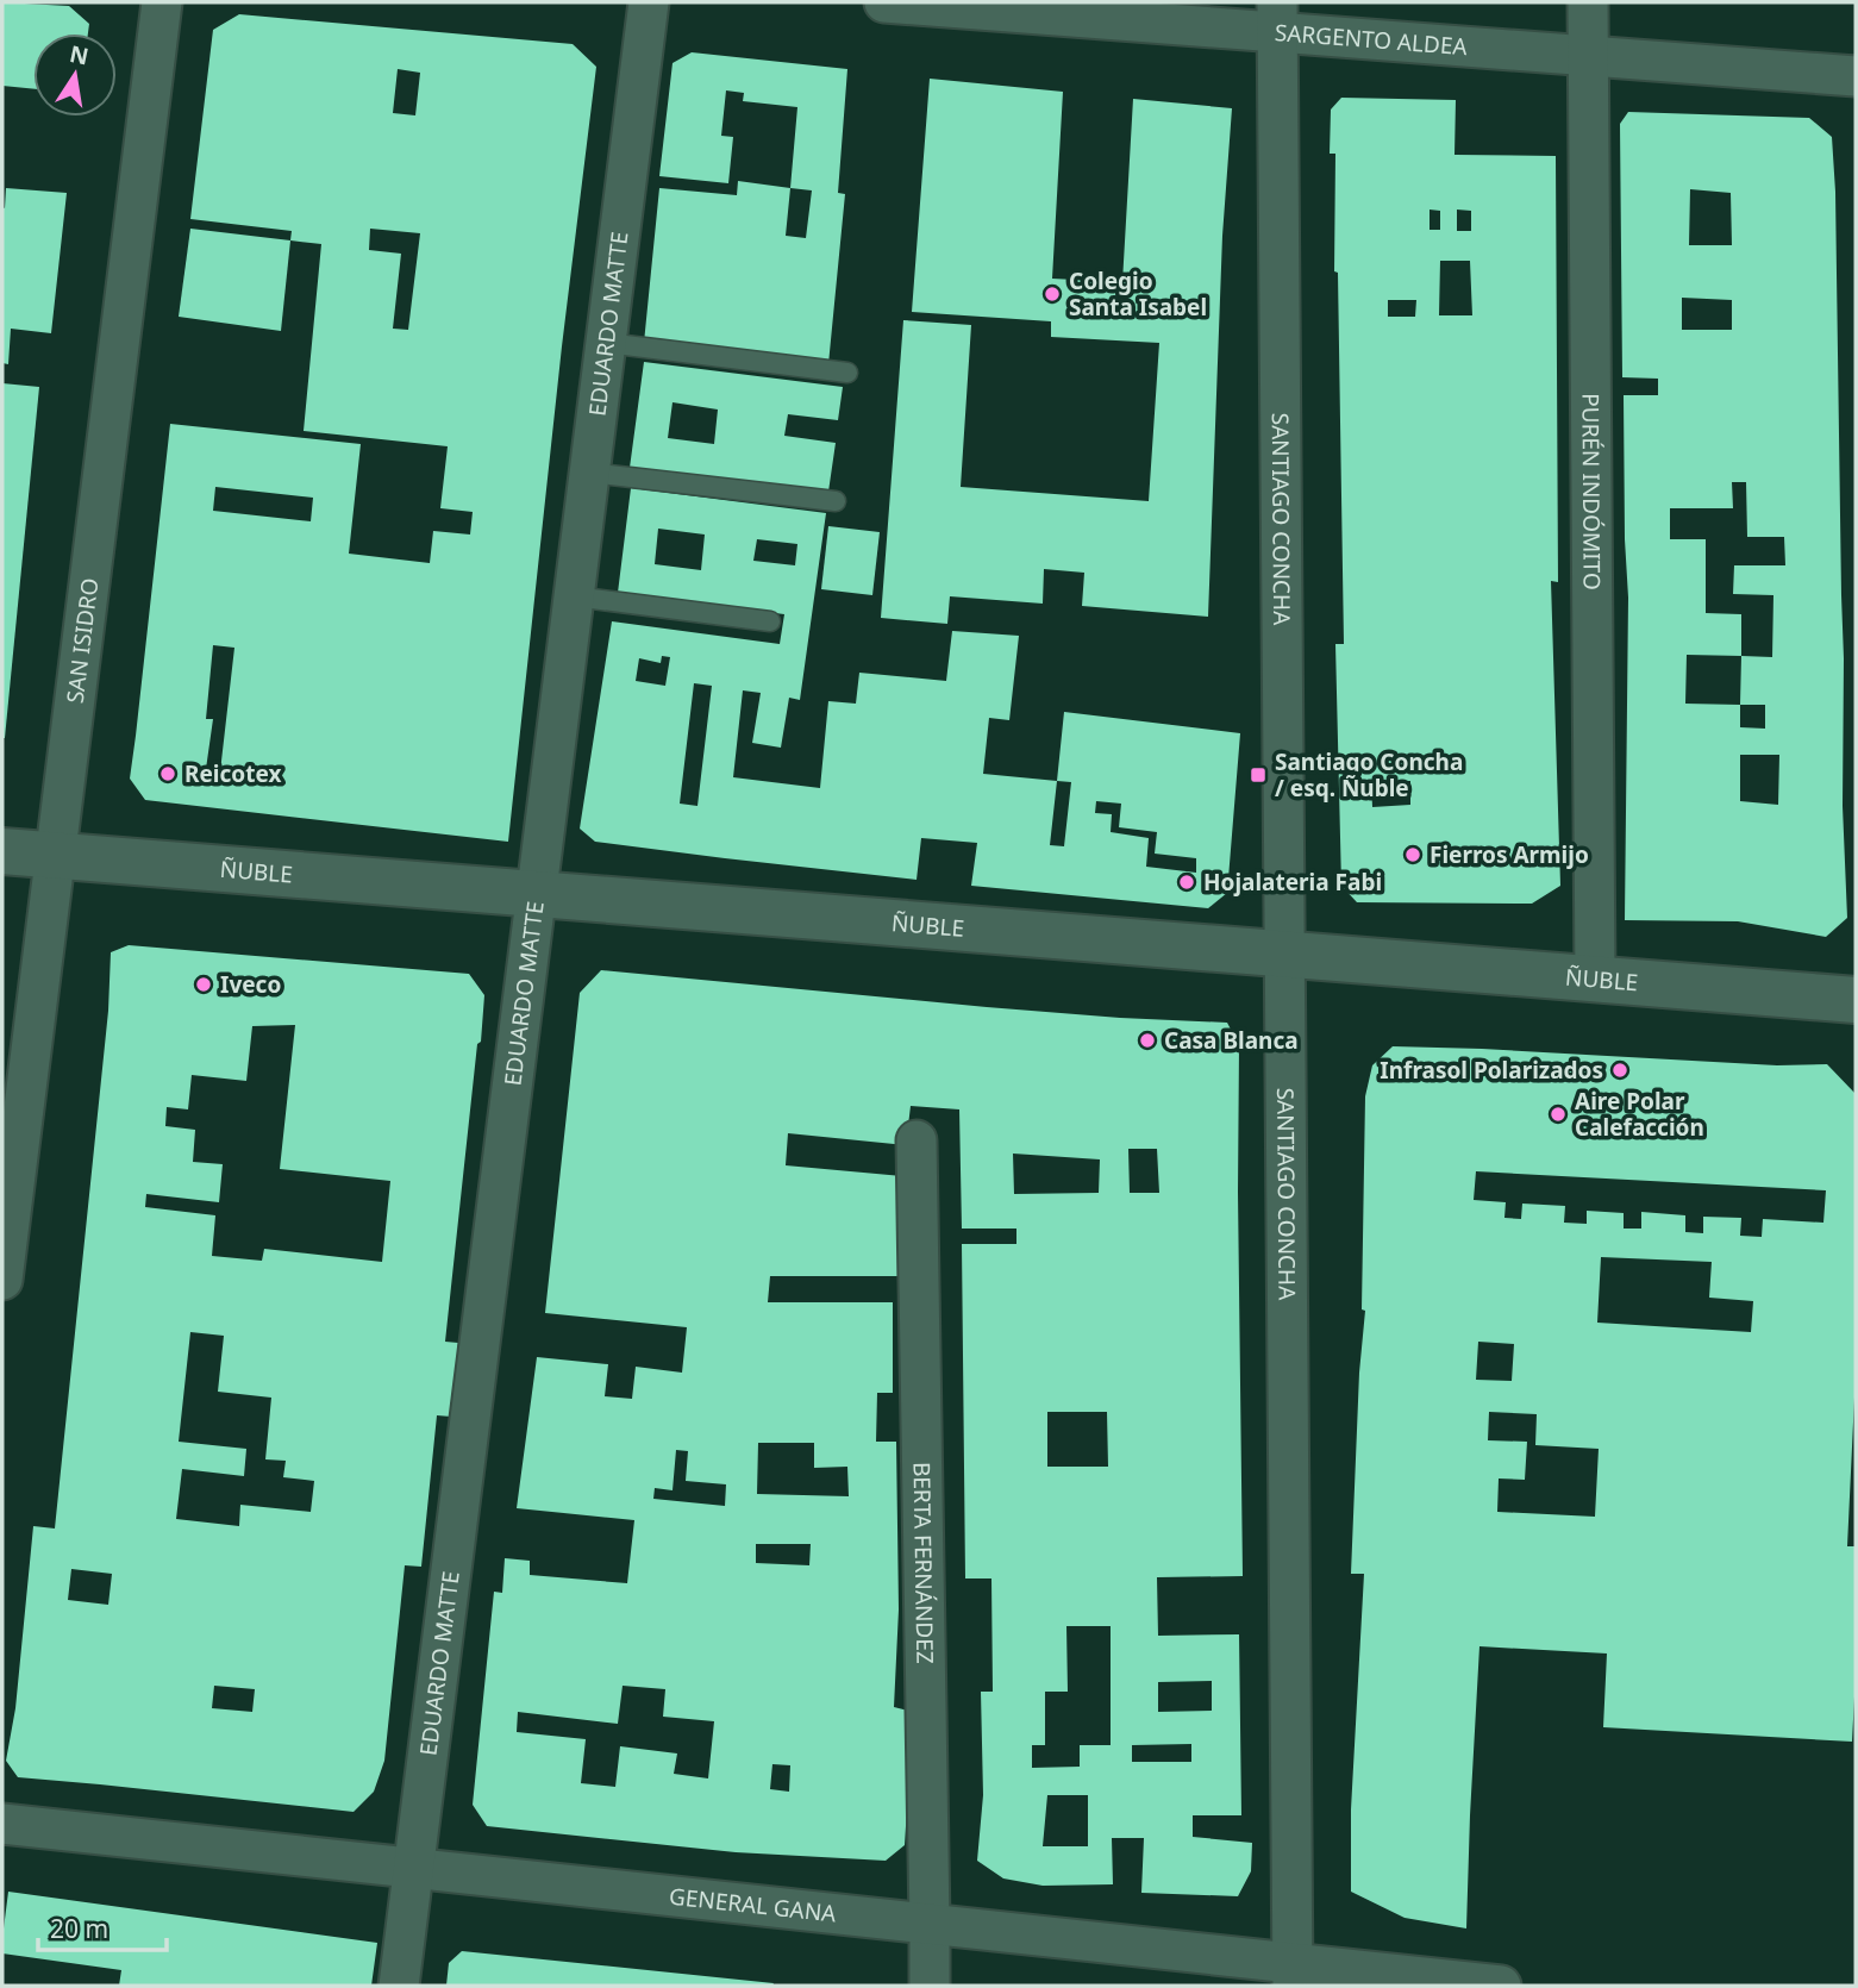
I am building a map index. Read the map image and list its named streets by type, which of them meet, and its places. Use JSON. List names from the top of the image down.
{
  "streets": {
    "main road": ["ÑUBLE"],
    "street": [
      "SARGENTO ALDEA",
      "EDUARDO MATTE",
      "PURÉN INDÓMITO",
      "SANTIAGO CONCHA",
      "SAN ISIDRO",
      "BERTA FERNÁNDEZ",
      "GENERAL GANA"
    ]
  },
  "crossings": [
    ["SARGENTO ALDEA", "PURÉN INDÓMITO"],
    ["SARGENTO ALDEA", "SANTIAGO CONCHA"],
    ["EDUARDO MATTE", "ÑUBLE"],
    ["EDUARDO MATTE", "GENERAL GANA"],
    ["PURÉN INDÓMITO", "ÑUBLE"],
    ["SANTIAGO CONCHA", "ÑUBLE"],
    ["SANTIAGO CONCHA", "GENERAL GANA"],
    ["SAN ISIDRO", "ÑUBLE"],
    ["BERTA FERNÁNDEZ", "GENERAL GANA"]
  ],
  "places": {
    "other": [
      "Colegio Santa Isabel",
      "Reicotex",
      "Fierros Armijo",
      "Hojalateria Fabi",
      "Iveco",
      "Casa Blanca",
      "Infrasol Polarizados",
      "Aire Polar Calefacción"
    ],
    "transit": ["Santiago Concha / esq. Ñuble"]
  },
  "scale_bar": "20 m",
  "north": "top"
}
